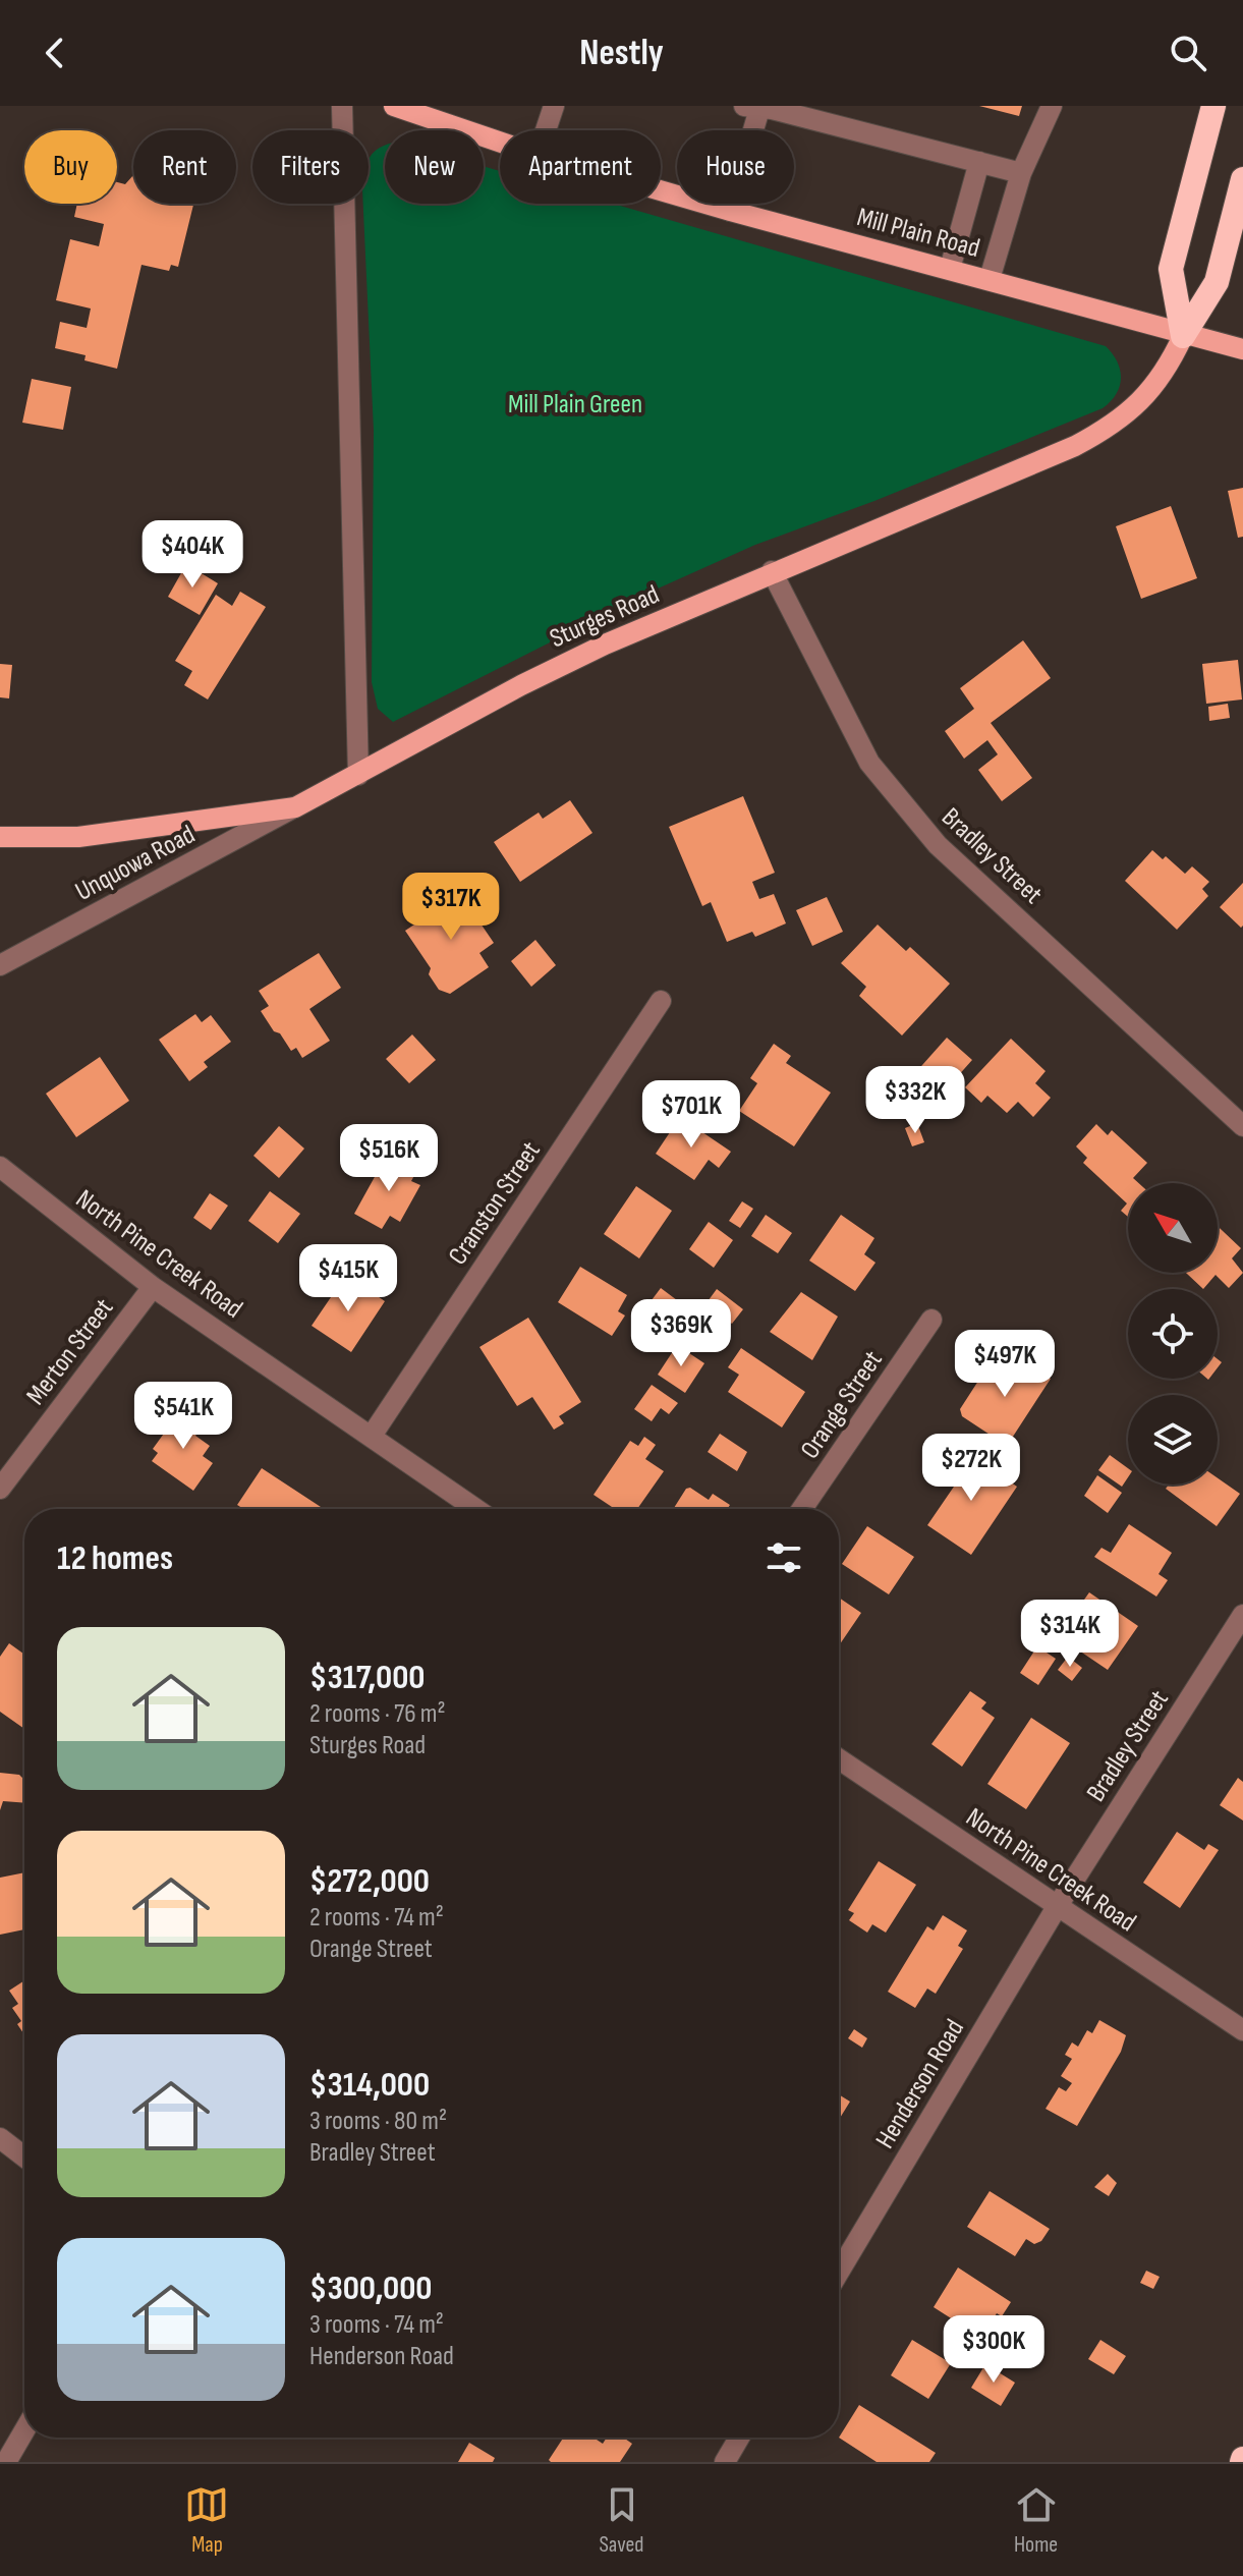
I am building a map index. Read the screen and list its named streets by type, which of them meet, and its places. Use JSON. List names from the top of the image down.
{
  "streets": {
    "main road": ["Mill Plain Road", "Sturges Road"],
    "street": [
      "Bradley Street",
      "Unquowa Road",
      "Cranston Street",
      "North Pine Creek Road",
      "Merton Street",
      "Orange Street",
      "Henderson Road"
    ]
  },
  "crossings": [
    ["Mill Plain Road", "Sturges Road"],
    ["Sturges Road", "Bradley Street"],
    ["Sturges Road", "Unquowa Road"],
    ["Bradley Street", "North Pine Creek Road"],
    ["Bradley Street", "Henderson Road"],
    ["Cranston Street", "North Pine Creek Road"],
    ["North Pine Creek Road", "Merton Street"],
    ["North Pine Creek Road", "Henderson Road"]
  ],
  "parks": ["Mill Plain Green"],
  "north": "top left",
  "page": {
    "header": "Nestly",
    "chip": [
      "Buy",
      "Rent",
      "Filters",
      "New",
      "Apartment",
      "House"
    ],
    "price": [
      "$404K",
      "$317K",
      "$332K",
      "$701K",
      "$516K",
      "$415K",
      "$369K",
      "$497K",
      "$541K",
      "$272K",
      "$314K",
      "$300K"
    ],
    "heading": "12 homes",
    "list": [
      {
        "name": "$317,000",
        "note": "2 rooms · 76 m² · Sturges Road"
      },
      {
        "name": "$272,000",
        "note": "2 rooms · 74 m² · Orange Street"
      },
      {
        "name": "$314,000",
        "note": "3 rooms · 80 m² · Bradley Street"
      },
      {
        "name": "$300,000",
        "note": "3 rooms · 74 m² · Henderson Road"
      }
    ],
    "tabs": ["Map", "Saved", "Home"]
  }
}
